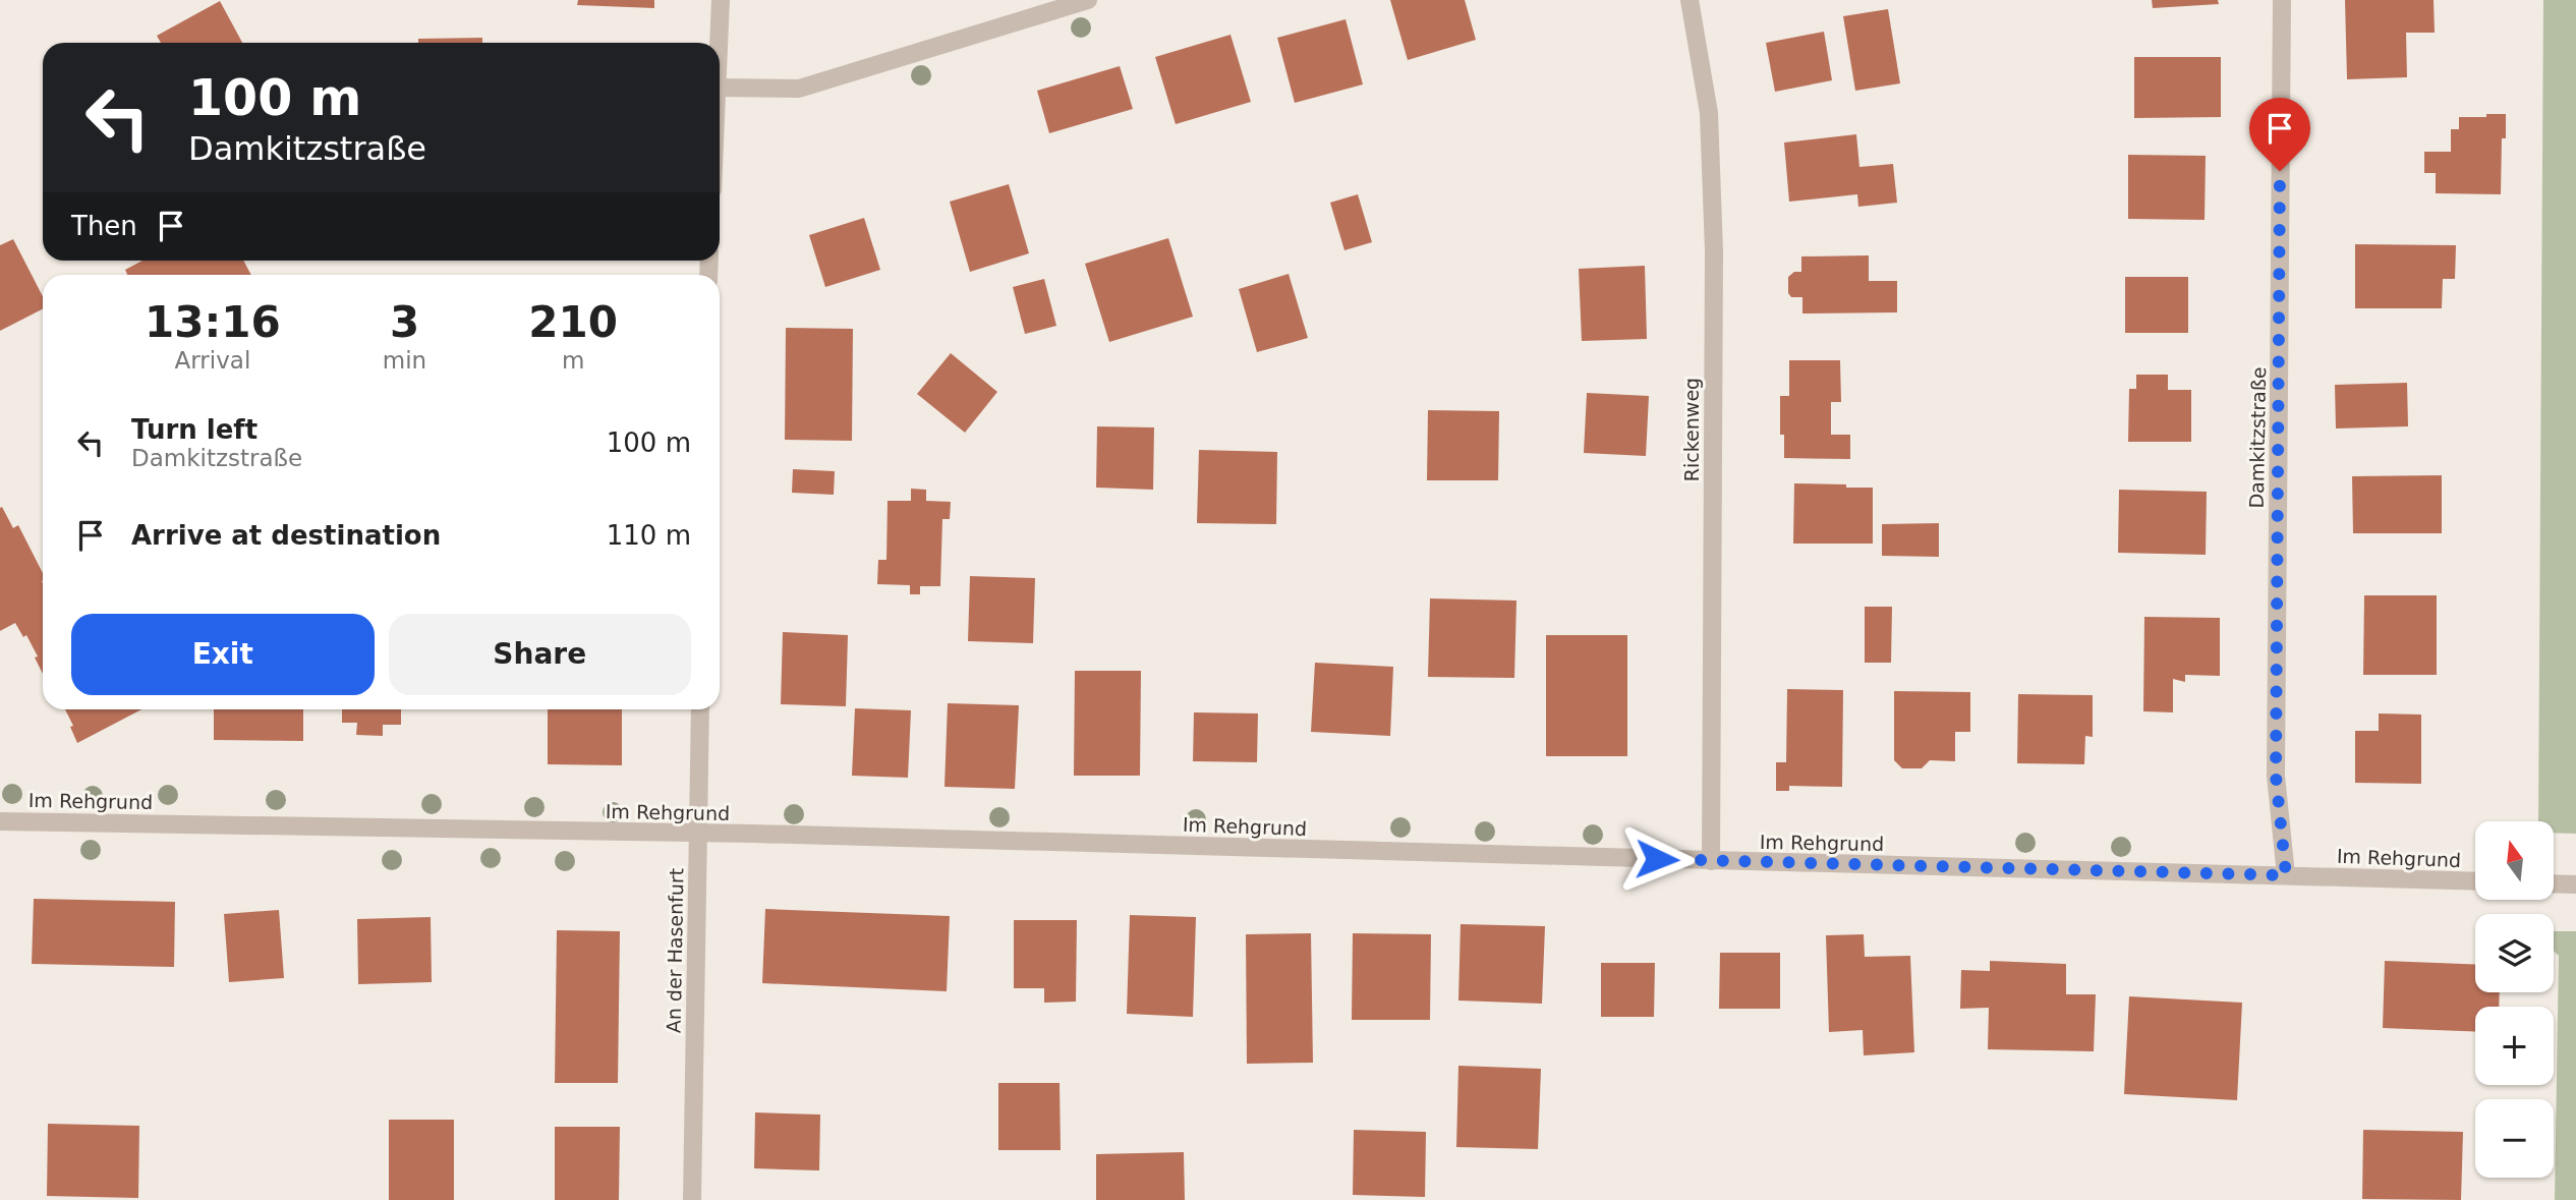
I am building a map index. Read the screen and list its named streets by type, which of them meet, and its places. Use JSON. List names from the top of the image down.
{
  "streets": {
    "street": [
      "Rickenweg",
      "Damkitzstraße",
      "Im Rehgrund",
      "An der Hasenfurt"
    ]
  },
  "crossings": [
    ["Rickenweg", "Im Rehgrund"],
    ["Damkitzstraße", "Im Rehgrund"],
    ["Im Rehgrund", "An der Hasenfurt"]
  ],
  "north": "top",
  "page": {
    "turn": ["100 m", "Damkitzstraße"],
    "then": "Then",
    "eta": [
      "13:16",
      "Arrival",
      "3",
      "min",
      "210",
      "m"
    ],
    "list": [
      {
        "name": "Turn left",
        "note": "Damkitzstraße",
        "value": "100 m"
      },
      {
        "name": "Arrive at destination",
        "value": "110 m"
      }
    ],
    "buttons": ["Exit", "Share"],
    "map_buttons": ["+", "−"]
  }
}
